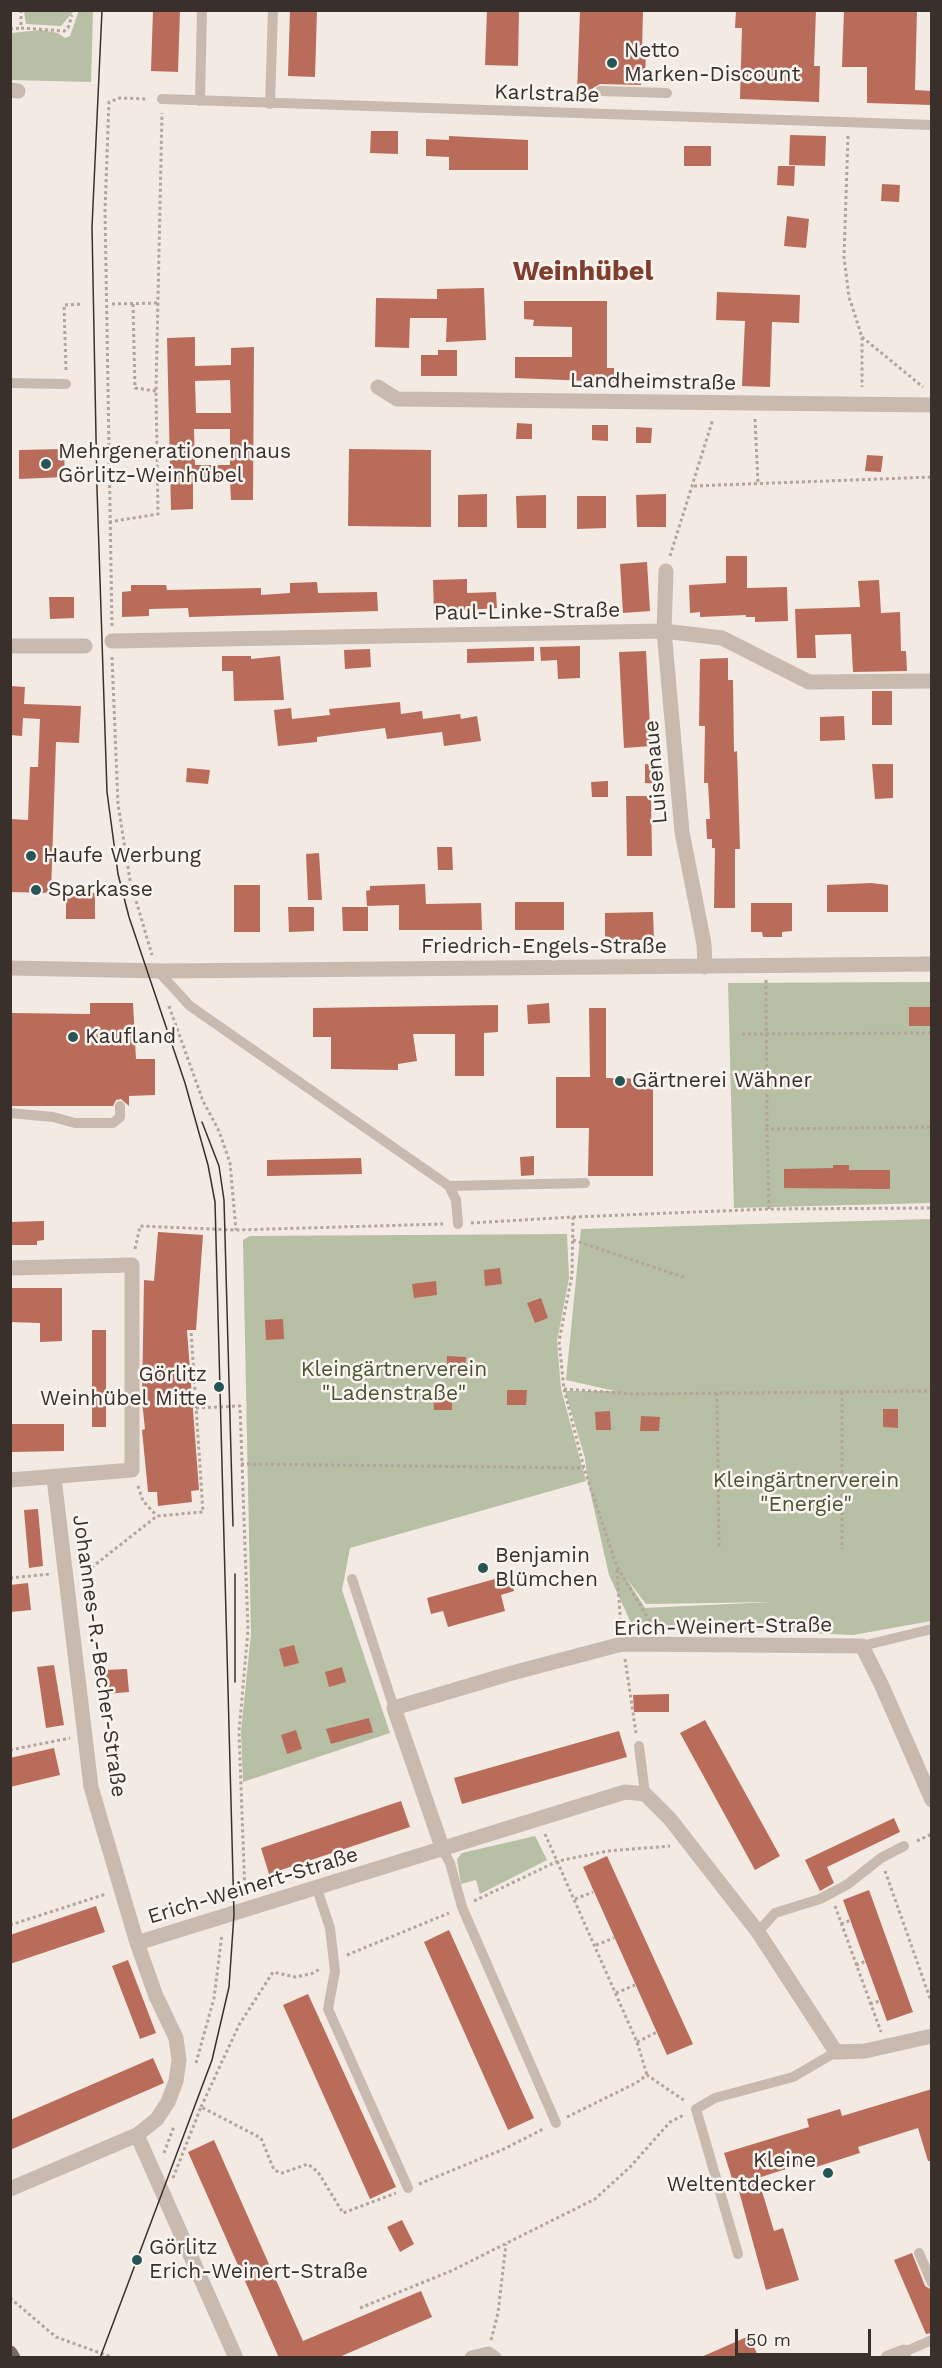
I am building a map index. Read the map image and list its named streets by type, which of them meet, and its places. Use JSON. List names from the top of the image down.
{
  "streets": {
    "street": [
      "Landheimstraße",
      "Paul-Linke-Straße",
      "Luisenaue",
      "Friedrich-Engels-Straße",
      "Erich-Weinert-Straße",
      "Johannes-R.-Becher-Straße"
    ],
    "lane": ["Karlstraße"]
  },
  "crossings": [
    ["Paul-Linke-Straße", "Luisenaue"],
    ["Luisenaue", "Friedrich-Engels-Straße"],
    ["Erich-Weinert-Straße", "Johannes-R.-Becher-Straße"]
  ],
  "districts": ["Weinhübel"],
  "parks": ["Kleingärtnerverein \"Ladenstraße\"", "Kleingärtnerverein \"Energie\""],
  "places": [
    "Netto Marken-Discount",
    "Mehrgenerationenhaus Görlitz-Weinhübel",
    "Haufe Werbung",
    "Sparkasse",
    "Kaufland",
    "Gärtnerei Wähner",
    "Görlitz Weinhübel Mitte",
    "Benjamin Blümchen",
    "Kleine Weltentdecker",
    "Görlitz Erich-Weinert-Straße"
  ],
  "scale_bar": "50 m"
}
